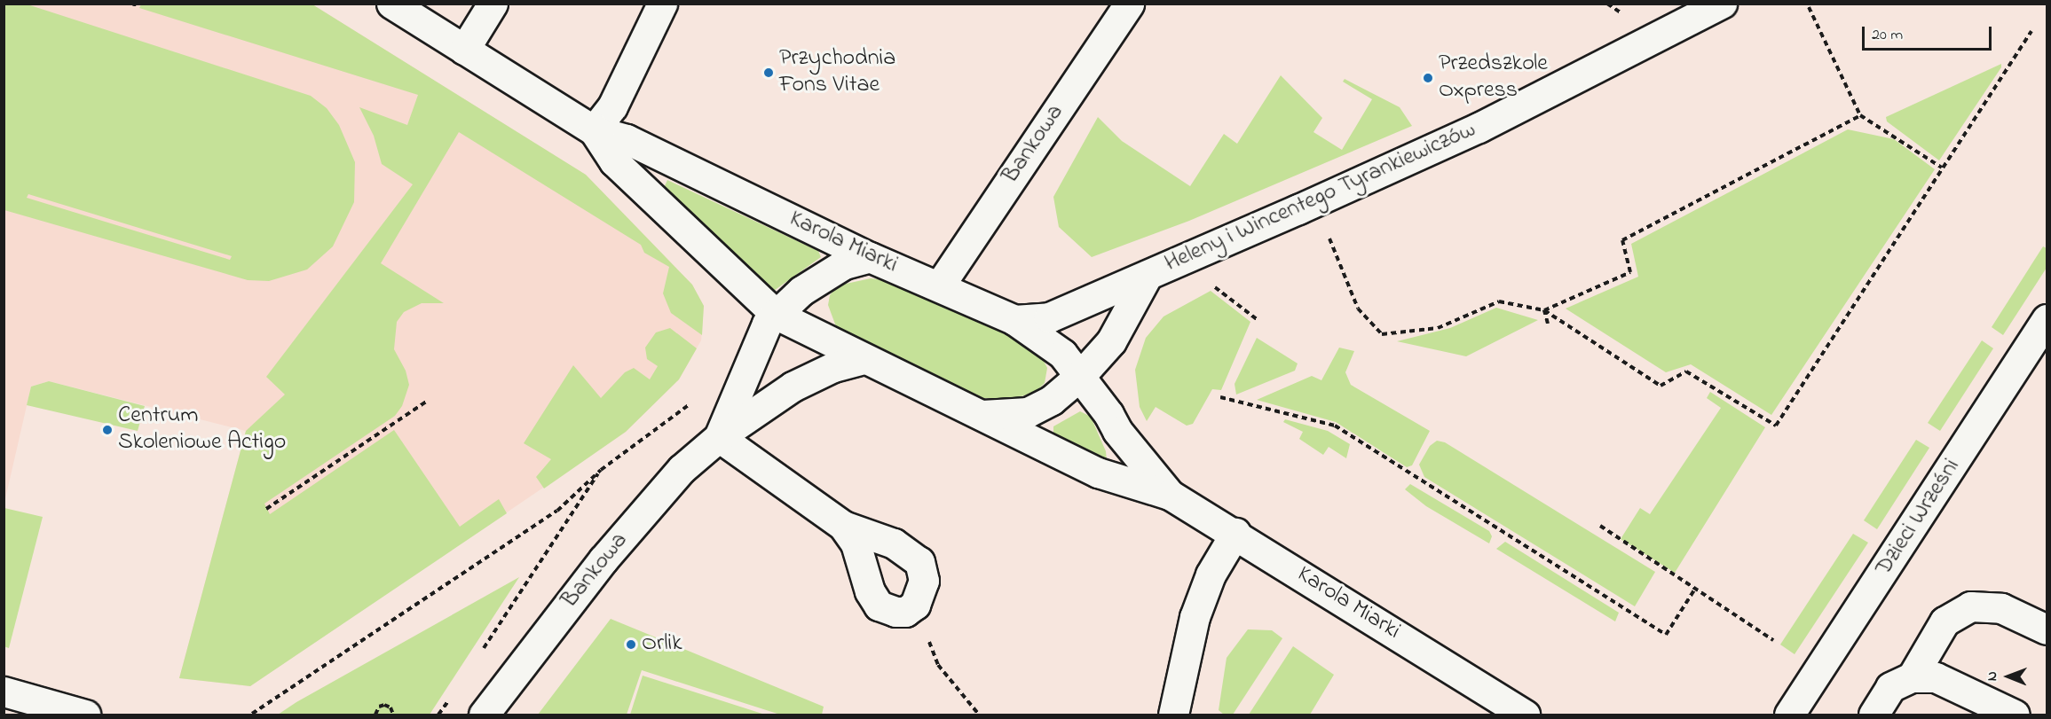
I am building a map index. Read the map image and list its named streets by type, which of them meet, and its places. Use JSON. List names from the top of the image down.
{
  "streets": {
    "street": [
      "Bankowa",
      "Heleny i Wincentego Tyrankiewiczów",
      "Karola Miarki",
      "Dzieci Wrześni"
    ]
  },
  "crossings": [
    ["Bankowa", "Karola Miarki"],
    ["Heleny i Wincentego Tyrankiewiczów", "Karola Miarki"]
  ],
  "places": [
    "Przychodnia Fons Vitae",
    "Przedszkole Oxpress",
    "Centrum Skoleniowe Actigo",
    "Orlik"
  ],
  "scale_bar": "20 m",
  "north": "left"
}
